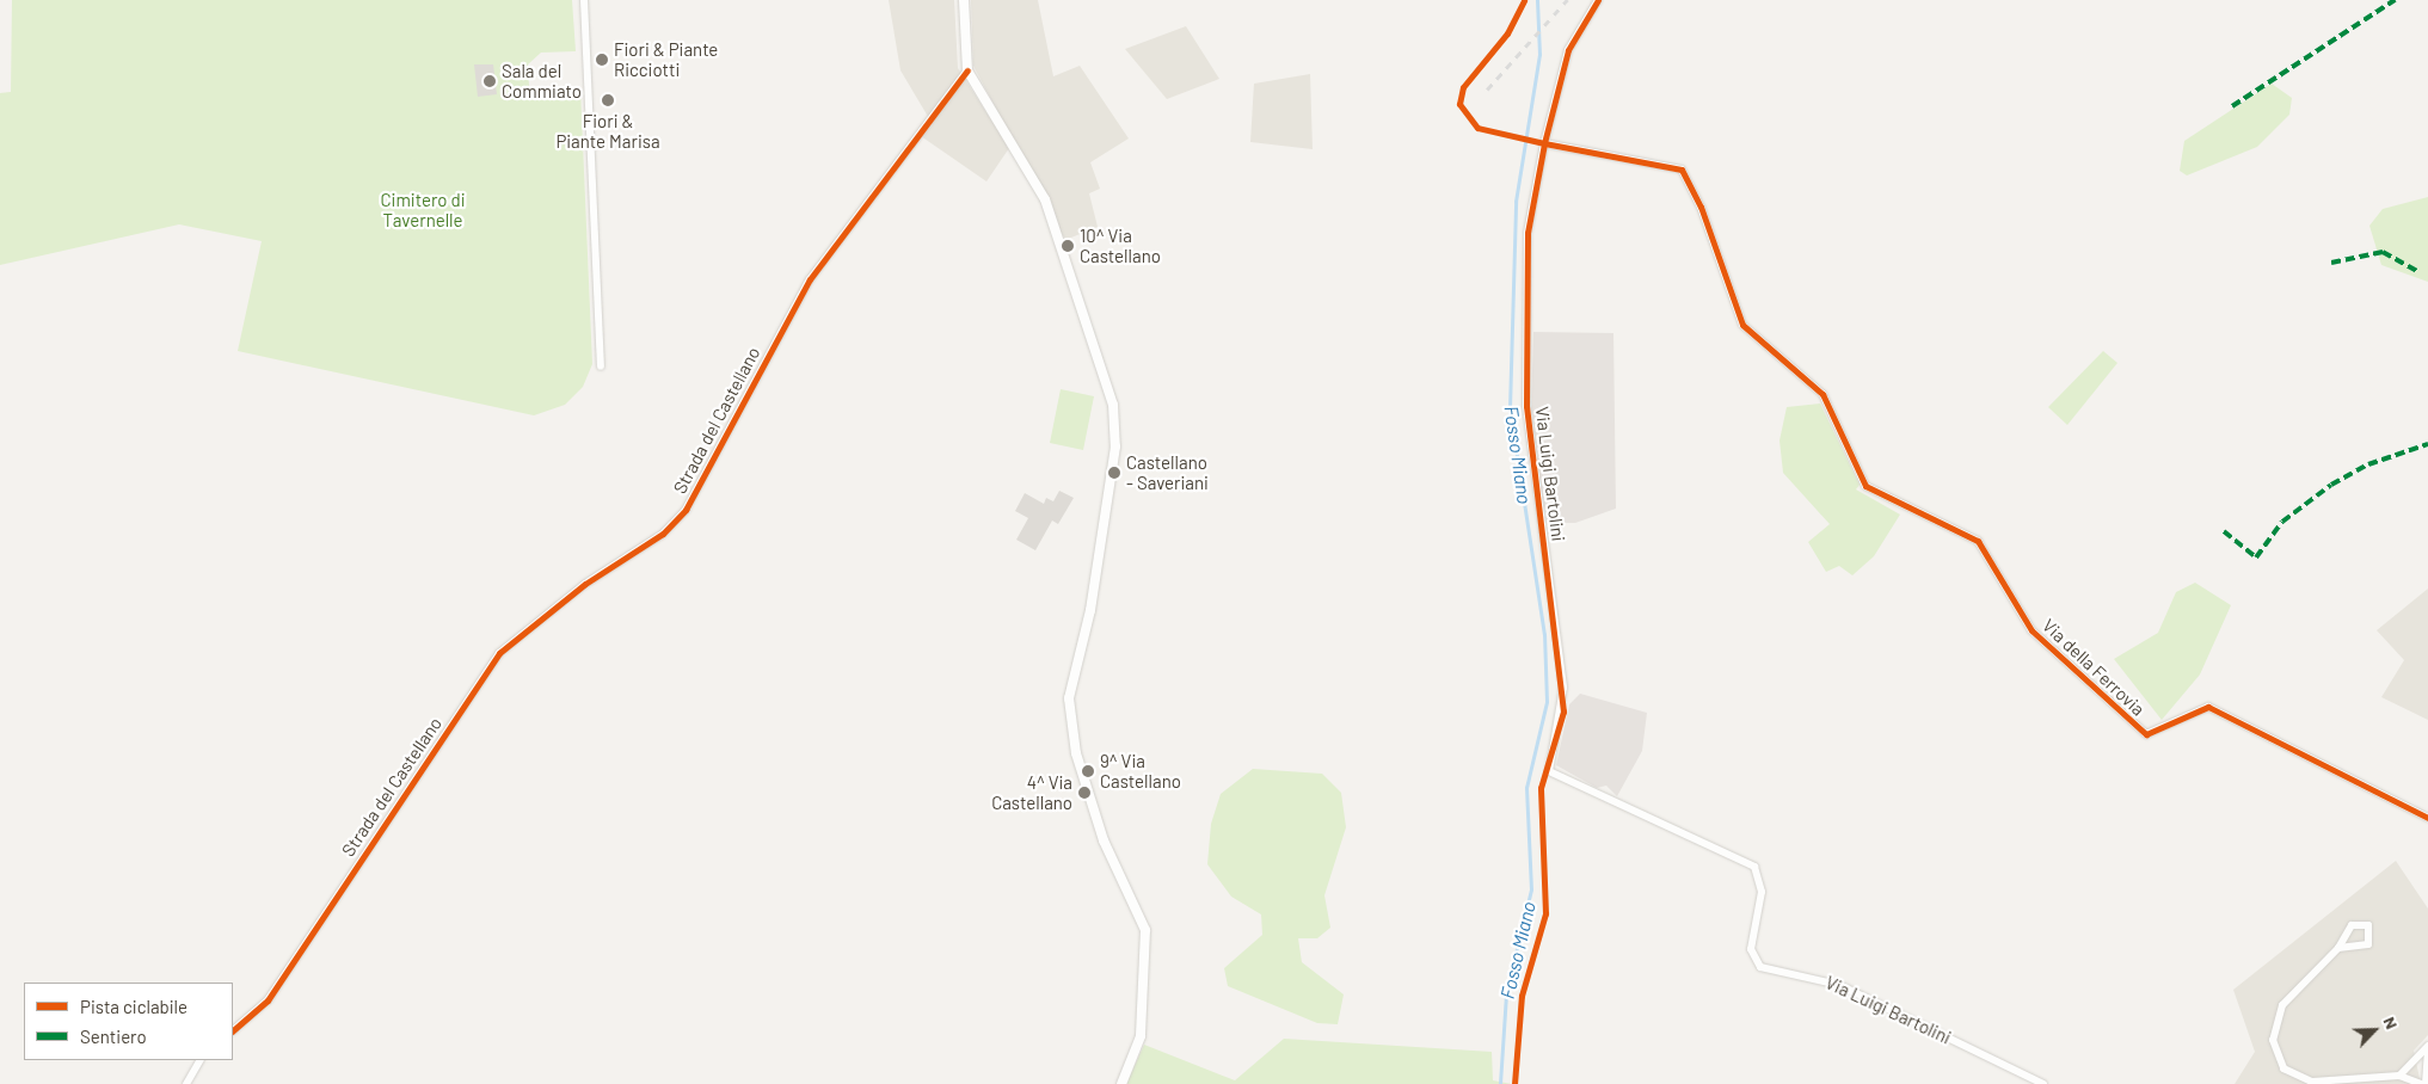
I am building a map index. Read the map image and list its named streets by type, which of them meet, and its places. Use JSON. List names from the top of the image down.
{
  "streets": {
    "street": ["Strada del Castellano", "Via Luigi Bartolini", "Via della Ferrovia"]
  },
  "crossings": [
    ["Via Luigi Bartolini", "Via della Ferrovia"]
  ],
  "water": ["Fosso Miano"],
  "parks": ["Cimitero di Tavernelle"],
  "places": [
    "Fiori & Piante Ricciotti",
    "Sala del Commiato",
    "Fiori & Piante Marisa",
    "10^ Via Castellano",
    "Castellano - Saveriani",
    "9^ Via Castellano",
    "4^ Via Castellano"
  ],
  "legend": ["Pista ciclabile", "Sentiero"],
  "north": "top right"
}
